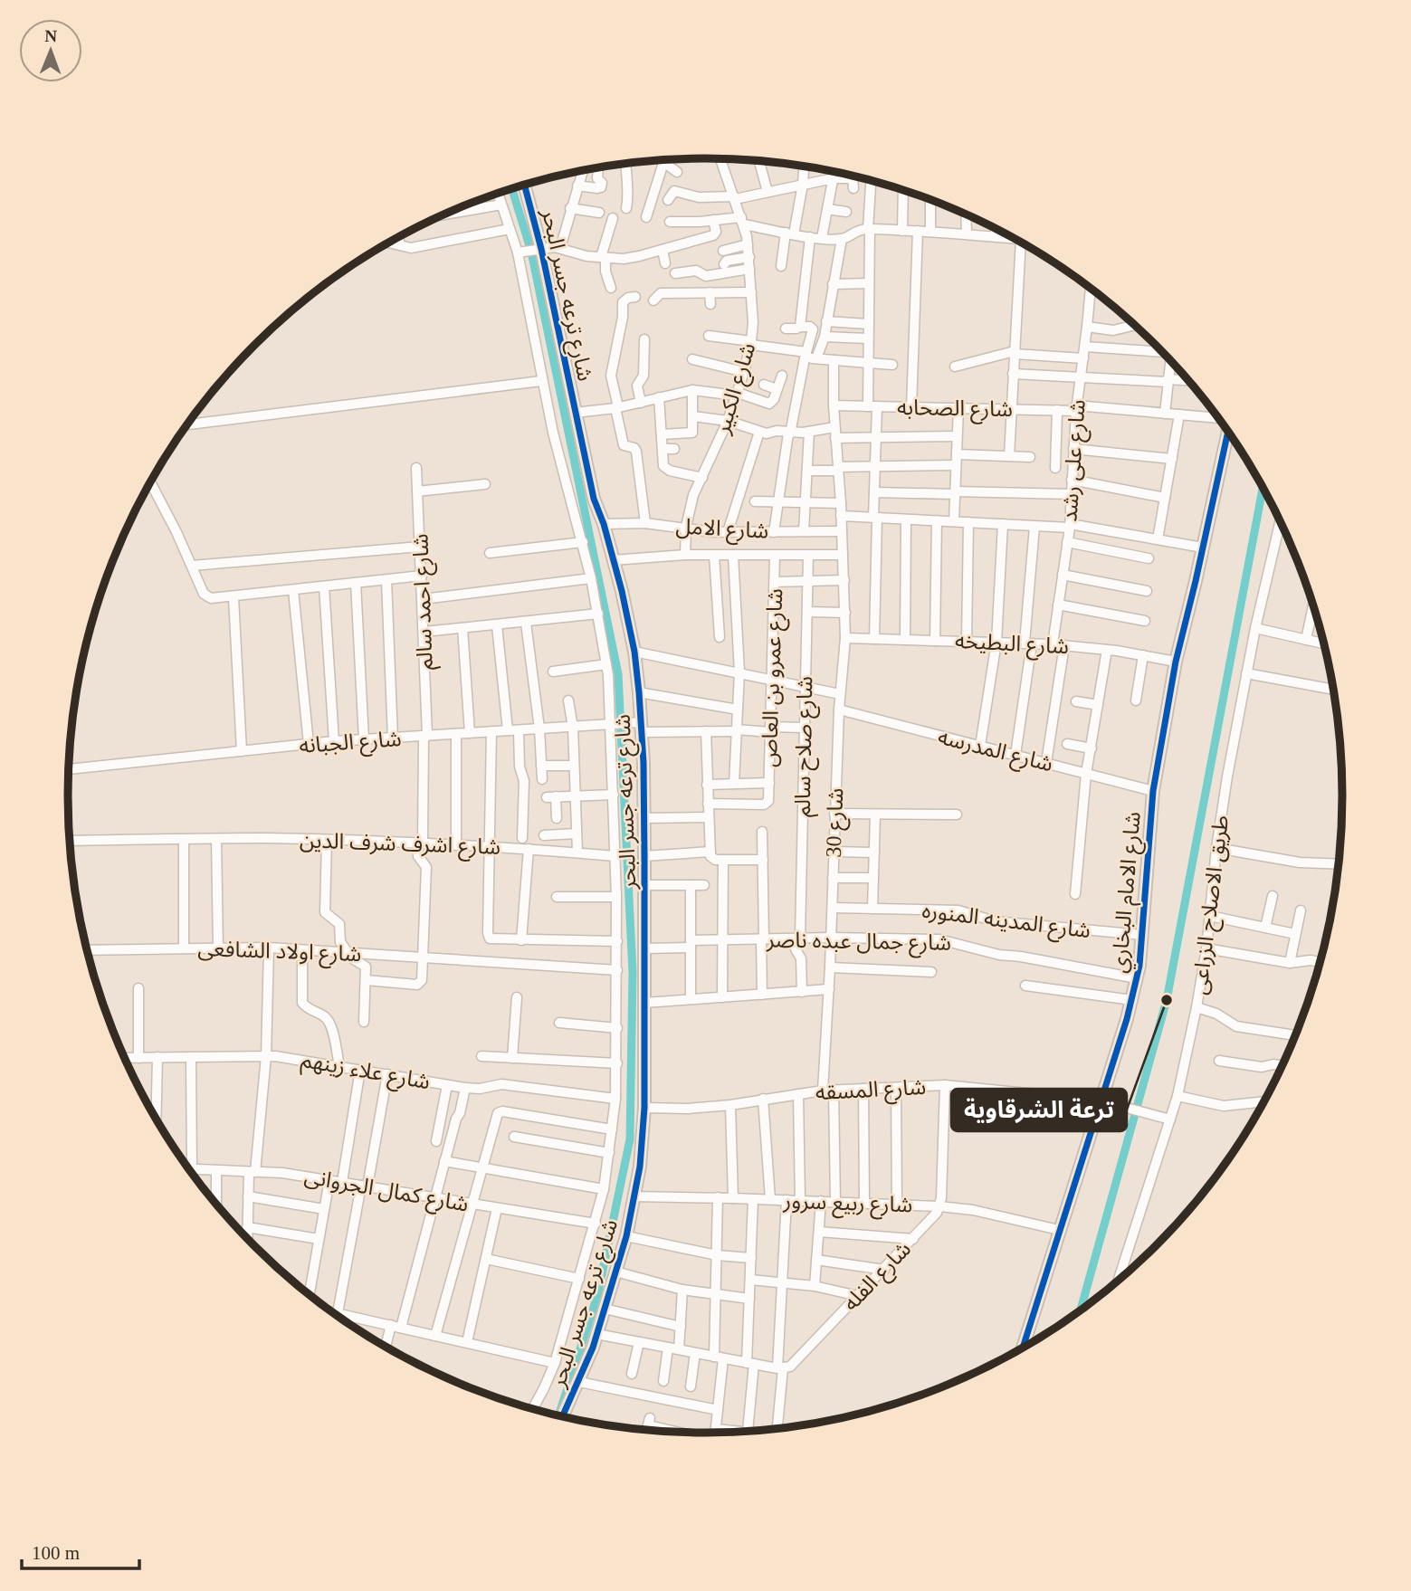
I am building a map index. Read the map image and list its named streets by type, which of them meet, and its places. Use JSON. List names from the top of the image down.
{
  "streets": {
    "street": [
      "شارع ترعه جسر البحر",
      "شارع الكبير",
      "شارع الصحابه",
      "شارع على رشد",
      "شارع الامل",
      "شارع احمد سالم",
      "شارع البطيخه",
      "شارع عمرو بن العاص",
      "شارع الجبانه",
      "شارع صلاح سالم",
      "شارع المدرسه",
      "شارع 30",
      "شارع اشرف شرف الدين",
      "شارع الامام البخاري",
      "طريق الاصلاح الزراعى",
      "شارع المدينه المنوره",
      "شارع جمال عبده ناصر",
      "شارع اولاد الشافعى",
      "شارع علاء زينهم",
      "شارع المسقه",
      "شارع كمال الجروانى",
      "شارع ربيع سرور",
      "شارع الفله"
    ]
  },
  "crossings": [
    ["شارع ترعه جسر البحر", "شارع الامل"],
    ["شارع ترعه جسر البحر", "شارع الجبانه"],
    ["شارع ترعه جسر البحر", "شارع اشرف شرف الدين"],
    ["شارع ترعه جسر البحر", "شارع جمال عبده ناصر"],
    ["شارع ترعه جسر البحر", "شارع اولاد الشافعى"],
    ["شارع ترعه جسر البحر", "شارع علاء زينهم"],
    ["شارع ترعه جسر البحر", "شارع المسقه"],
    ["شارع ترعه جسر البحر", "شارع كمال الجروانى"],
    ["شارع ترعه جسر البحر", "شارع ربيع سرور"],
    ["شارع الكبير", "شارع الامل"],
    ["شارع الصحابه", "شارع على رشد"],
    ["شارع على رشد", "شارع البطيخه"],
    ["شارع احمد سالم", "شارع الجبانه"],
    ["شارع احمد سالم", "شارع اشرف شرف الدين"],
    ["شارع احمد سالم", "شارع اولاد الشافعى"],
    ["شارع البطيخه", "شارع 30"],
    ["شارع البطيخه", "شارع الامام البخاري"],
    ["شارع عمرو بن العاص", "شارع الجبانه"],
    ["شارع الجبانه", "شارع صلاح سالم"],
    ["شارع صلاح سالم", "شارع جمال عبده ناصر"],
    ["شارع المدرسه", "شارع 30"],
    ["شارع المدرسه", "شارع الامام البخاري"],
    ["شارع 30", "شارع المدينه المنوره"],
    ["شارع 30", "شارع جمال عبده ناصر"],
    ["شارع 30", "شارع المسقه"],
    ["شارع الامام البخاري", "شارع المدينه المنوره"],
    ["شارع الامام البخاري", "شارع جمال عبده ناصر"],
    ["شارع الامام البخاري", "شارع المسقه"],
    ["شارع الامام البخاري", "شارع ربيع سرور"],
    ["طريق الاصلاح الزراعى", "شارع المسقه"],
    ["شارع ربيع سرور", "شارع الفله"]
  ],
  "places": ["ترعة الشرقاوية"],
  "scale_bar": "100 m",
  "north": "top"
}
